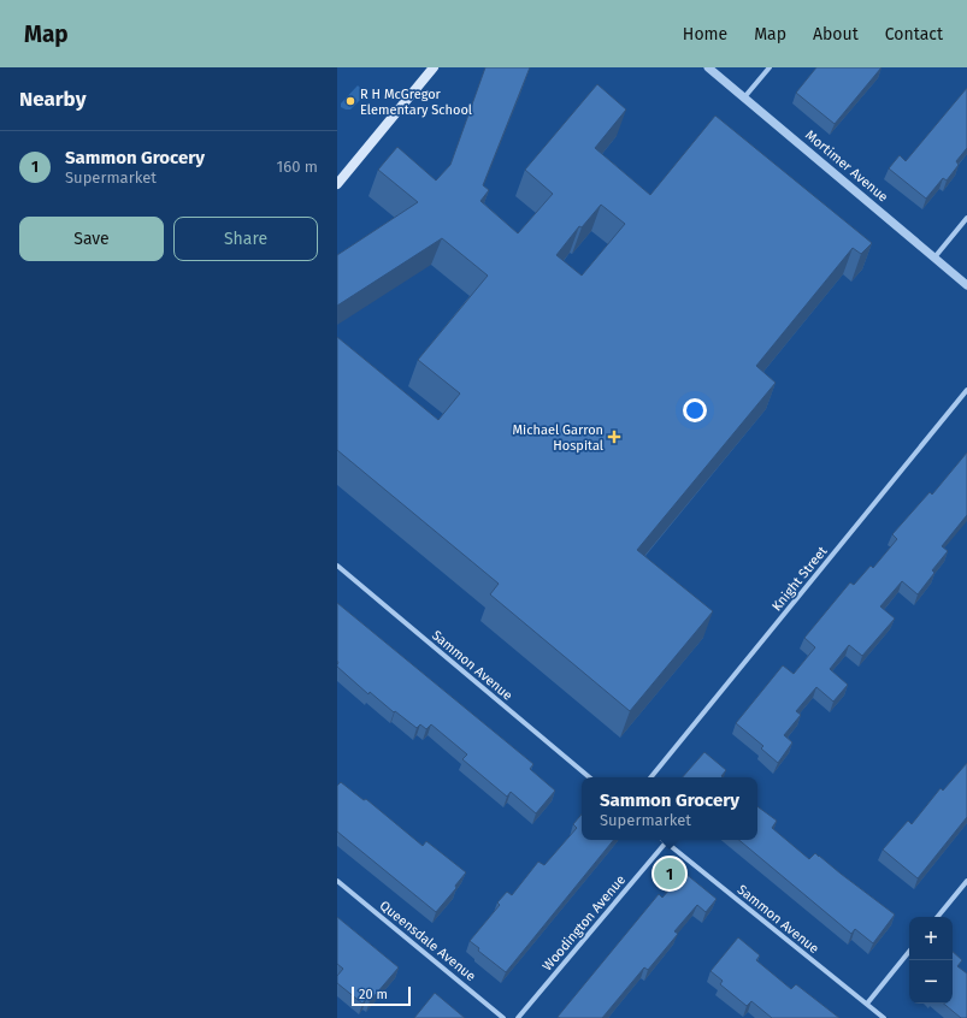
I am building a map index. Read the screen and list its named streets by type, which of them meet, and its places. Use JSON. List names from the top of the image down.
{
  "streets": {
    "street": [
      "Mortimer Avenue",
      "Knight Street",
      "Sammon Avenue",
      "Woodington Avenue",
      "Queensdale Avenue"
    ]
  },
  "crossings": [
    ["Sammon Avenue", "Woodington Avenue"]
  ],
  "places": {
    "other": ["R H McGregor Elementary School"],
    "health": ["Michael Garron Hospital"]
  },
  "scale_bar": "20 m",
  "page": {
    "header": "Map",
    "nav": [
      "Home",
      "Map",
      "About",
      "Contact"
    ],
    "heading": "Nearby",
    "list": [
      {
        "mark": "1",
        "name": "Sammon Grocery",
        "note": "Supermarket",
        "value": "160 m"
      }
    ],
    "buttons": ["Save", "Share"],
    "popup": ["Sammon Grocery", "Supermarket"],
    "pins": "1",
    "map_buttons": ["+", "−"],
    "scale": "20 m"
  }
}
